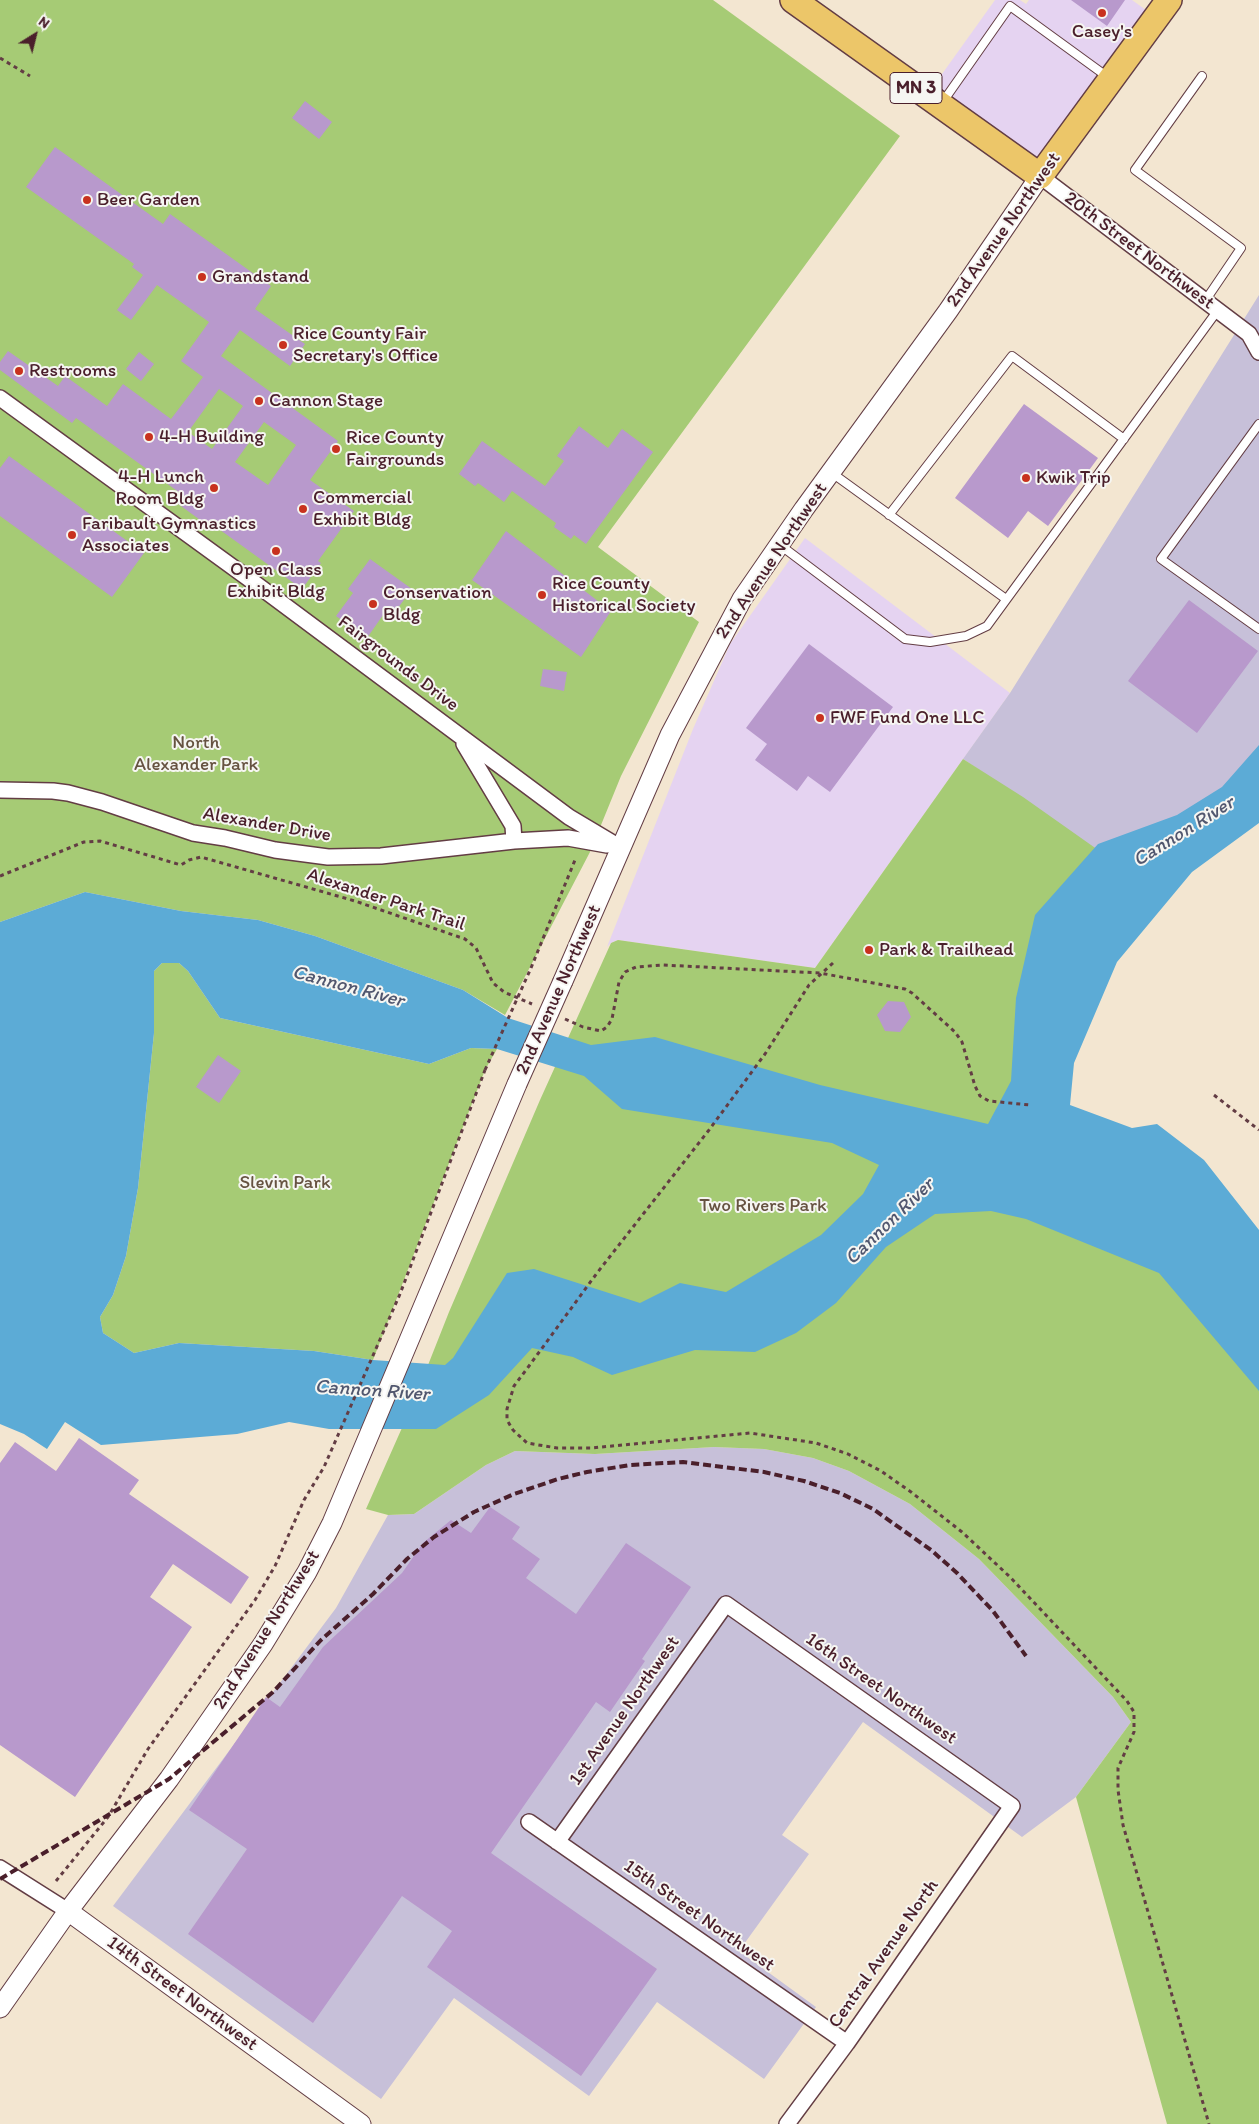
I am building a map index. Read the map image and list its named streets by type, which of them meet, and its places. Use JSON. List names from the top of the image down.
{
  "streets": {
    "highway": ["MN 3", "2nd Avenue Northwest", "20th Street Northwest"],
    "street": [
      "Fairgrounds Drive",
      "Alexander Drive",
      "16th Street Northwest",
      "1st Avenue Northwest",
      "15th Street Northwest",
      "Central Avenue North",
      "14th Street Northwest"
    ],
    "path": ["Alexander Park Trail"]
  },
  "crossings": [
    ["2nd Avenue Northwest", "20th Street Northwest"],
    ["2nd Avenue Northwest", "Fairgrounds Drive"],
    ["2nd Avenue Northwest", "Alexander Drive"],
    ["2nd Avenue Northwest", "14th Street Northwest"],
    ["Fairgrounds Drive", "Alexander Drive"],
    ["16th Street Northwest", "1st Avenue Northwest"],
    ["16th Street Northwest", "Central Avenue North"],
    ["1st Avenue Northwest", "15th Street Northwest"],
    ["15th Street Northwest", "Central Avenue North"]
  ],
  "water": ["Cannon River"],
  "parks": ["North Alexander Park", "Slevin Park", "Two Rivers Park"],
  "places": [
    "Casey's",
    "Beer Garden",
    "Grandstand",
    "Rice County Fair Secretary's Office",
    "Restrooms",
    "Cannon Stage",
    "4-H Building",
    "Rice County Fairgrounds",
    "Kwik Trip",
    "4-H Lunch Room Bldg",
    "Commercial Exhibit Bldg",
    "Faribault Gymnastics Associates",
    "Open Class Exhibit Bldg",
    "Rice County Historical Society",
    "Conservation Bldg",
    "FWF Fund One LLC",
    "Park & Trailhead"
  ],
  "north": "top right"
}
